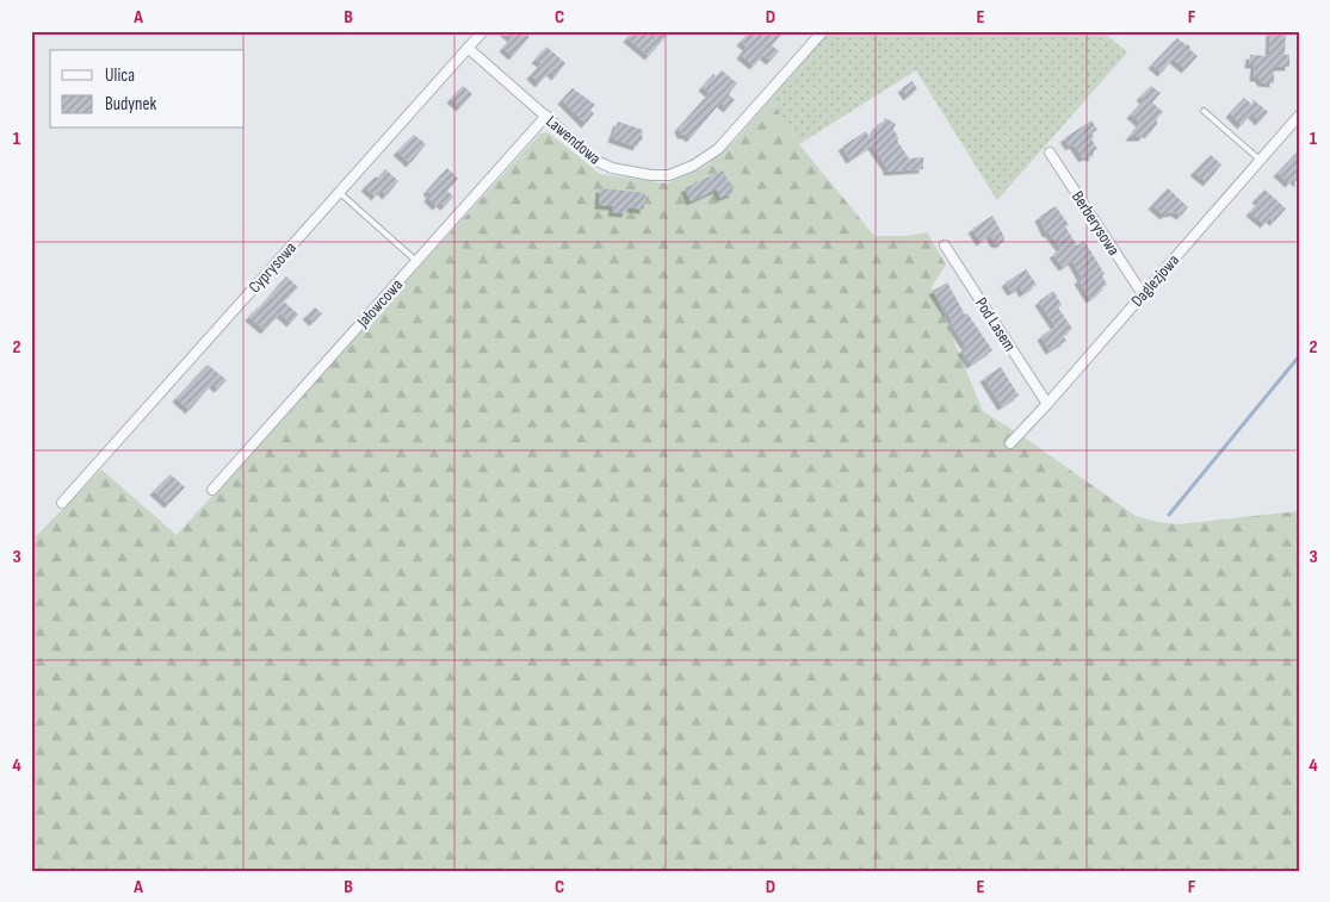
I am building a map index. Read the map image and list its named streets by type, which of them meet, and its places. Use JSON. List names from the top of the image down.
{
  "streets": {
    "street": [
      "Lawendowa",
      "Berberysowa",
      "Cyprysowa",
      "Daglezjowa",
      "Jałowcowa",
      "Pod Lasem"
    ]
  },
  "crossings": [
    ["Lawendowa", "Cyprysowa"],
    ["Lawendowa", "Jałowcowa"],
    ["Berberysowa", "Daglezjowa"],
    ["Daglezjowa", "Pod Lasem"]
  ],
  "legend": ["Ulica", "Budynek"],
  "grid": {
    "columns": [
      "A",
      "B",
      "C",
      "D",
      "E",
      "F"
    ],
    "rows": [
      "1",
      "2",
      "3",
      "4"
    ]
  }
}
